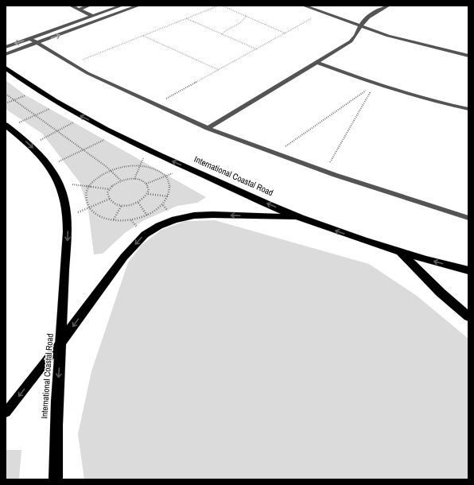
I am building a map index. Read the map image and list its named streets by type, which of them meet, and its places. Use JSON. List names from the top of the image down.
{
  "streets": {
    "highway": ["International Coastal Road"]
  }
}
